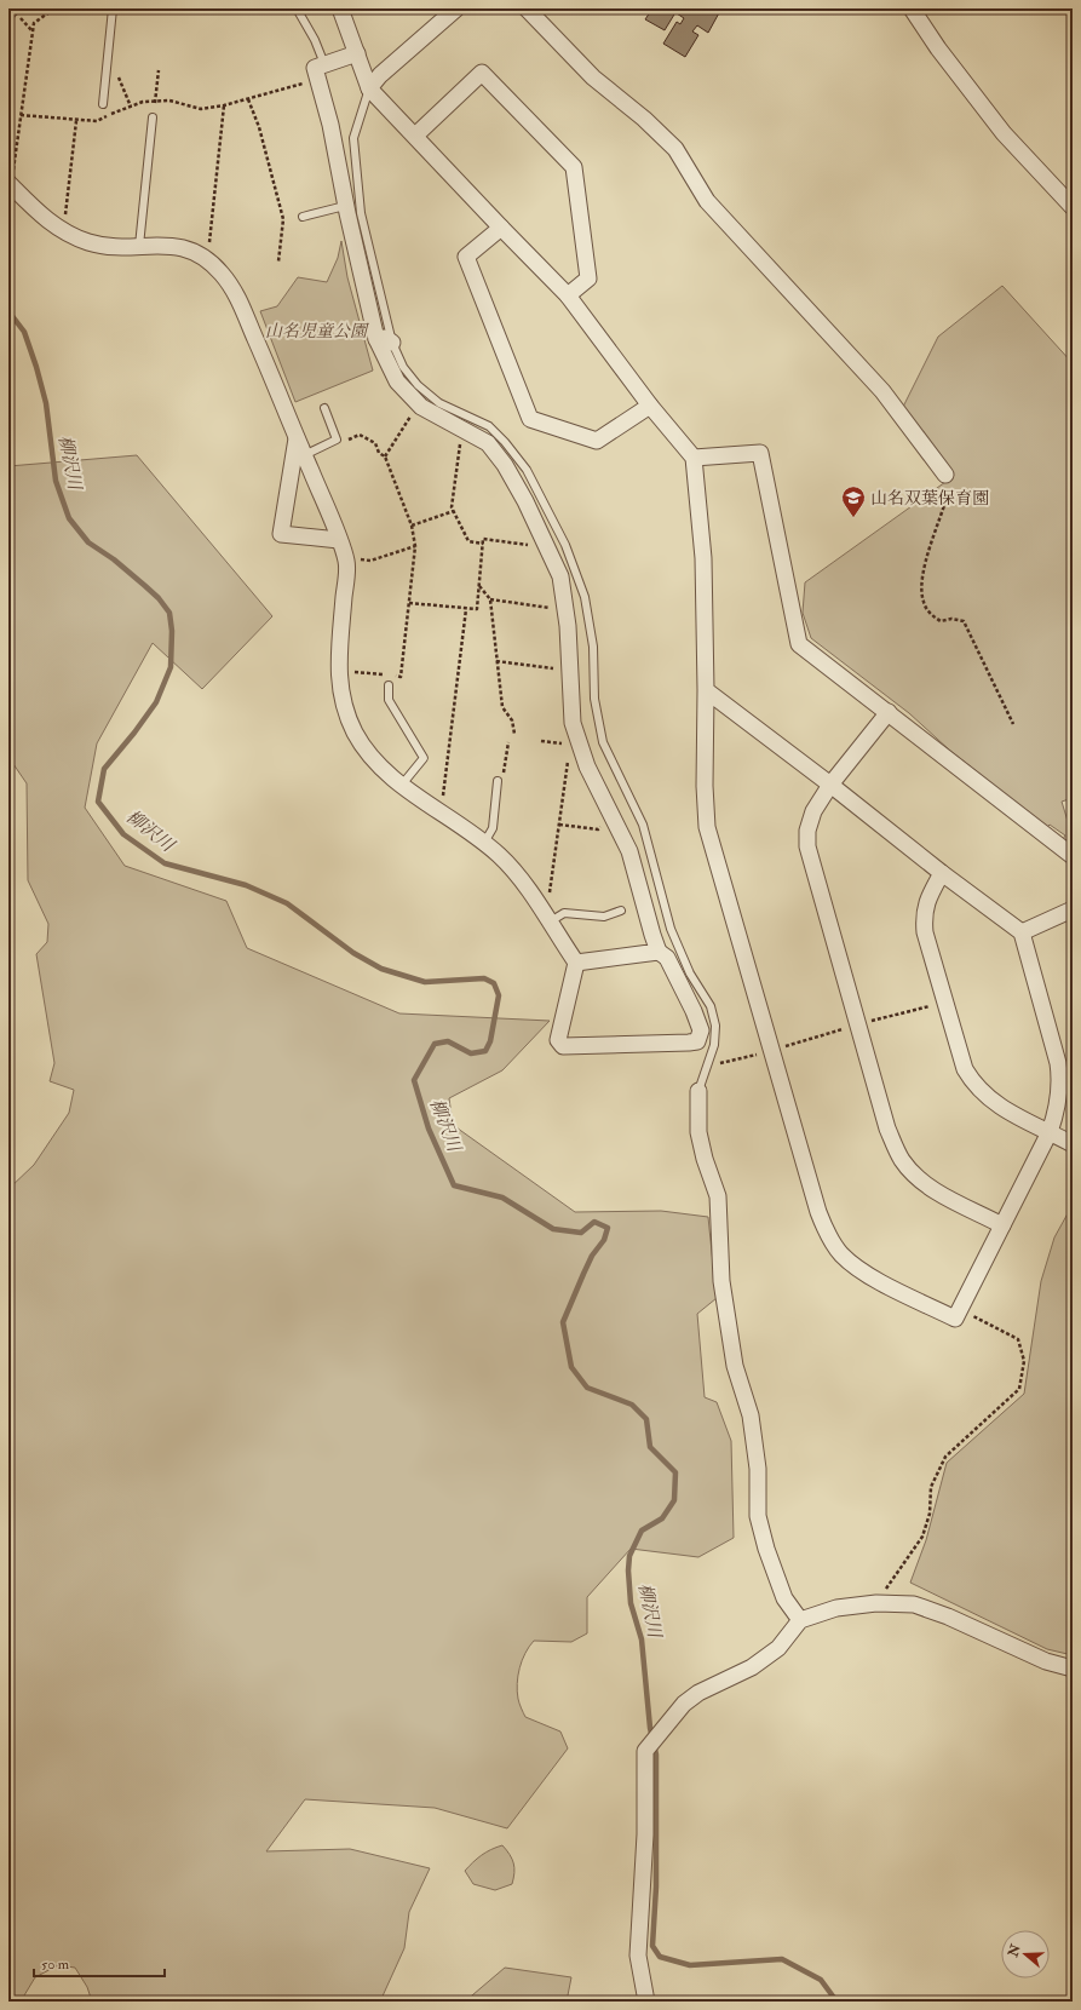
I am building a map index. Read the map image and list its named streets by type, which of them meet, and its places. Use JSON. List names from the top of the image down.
{
  "water": ["柳沢川"],
  "parks": ["山名児童公園"],
  "places": {
    "school or university": ["山名双葉保育園"]
  },
  "scale_bar": "50 m",
  "north": "left"
}
